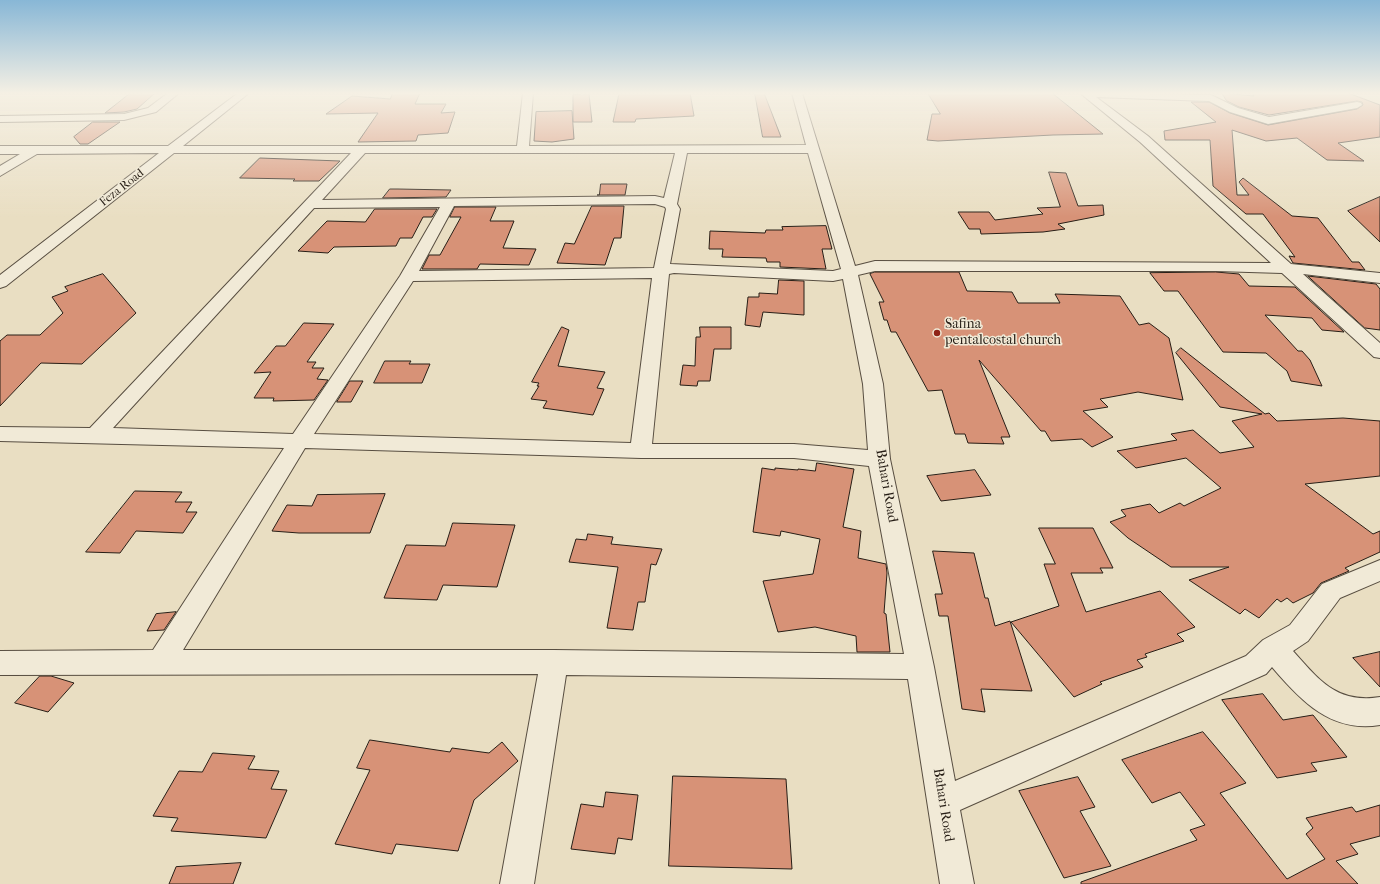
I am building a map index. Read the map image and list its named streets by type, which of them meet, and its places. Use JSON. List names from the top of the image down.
{
  "streets": {
    "street": ["Feza Road", "Bahari Road"]
  },
  "places": ["Safina pentalcostal church"]
}
